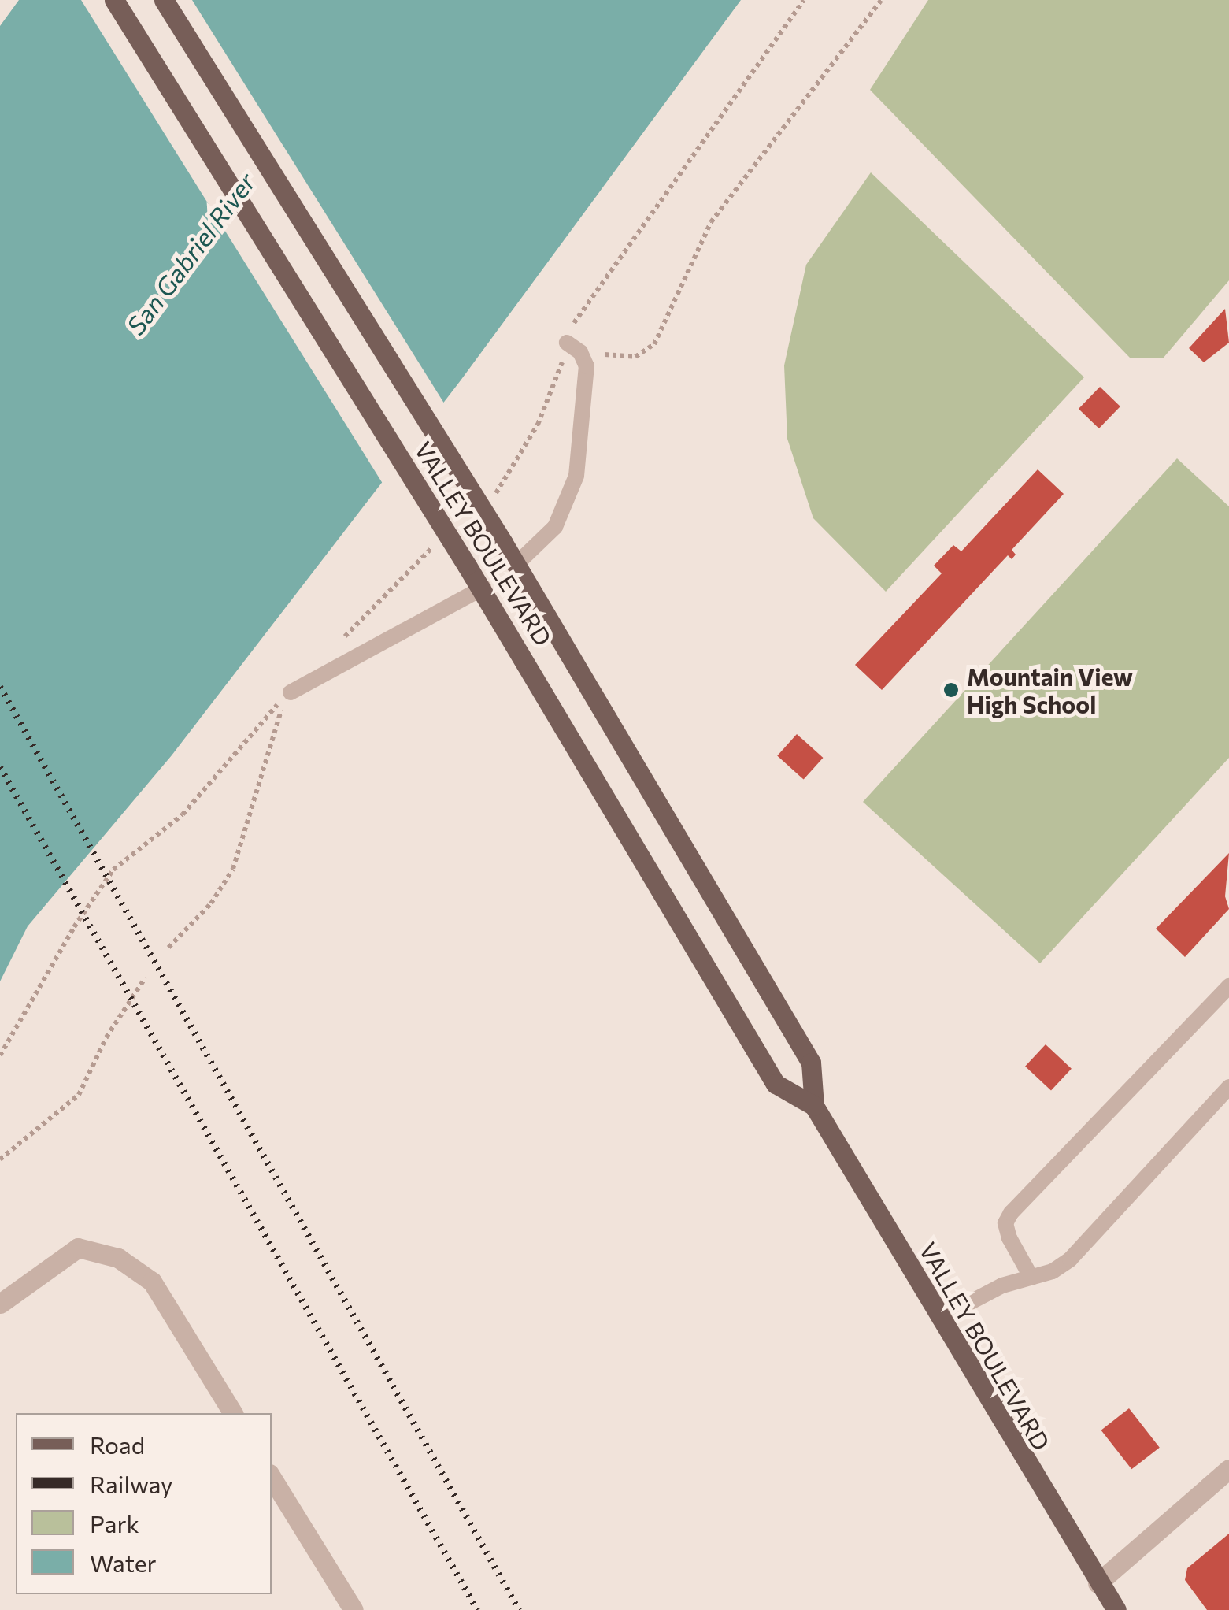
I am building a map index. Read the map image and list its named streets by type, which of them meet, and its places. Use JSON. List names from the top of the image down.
{
  "streets": {
    "main road": ["VALLEY BOULEVARD"]
  },
  "water": ["San Gabriel River"],
  "places": ["Mountain View High School"],
  "legend": [
    "Road",
    "Railway",
    "Park",
    "Water"
  ]
}
